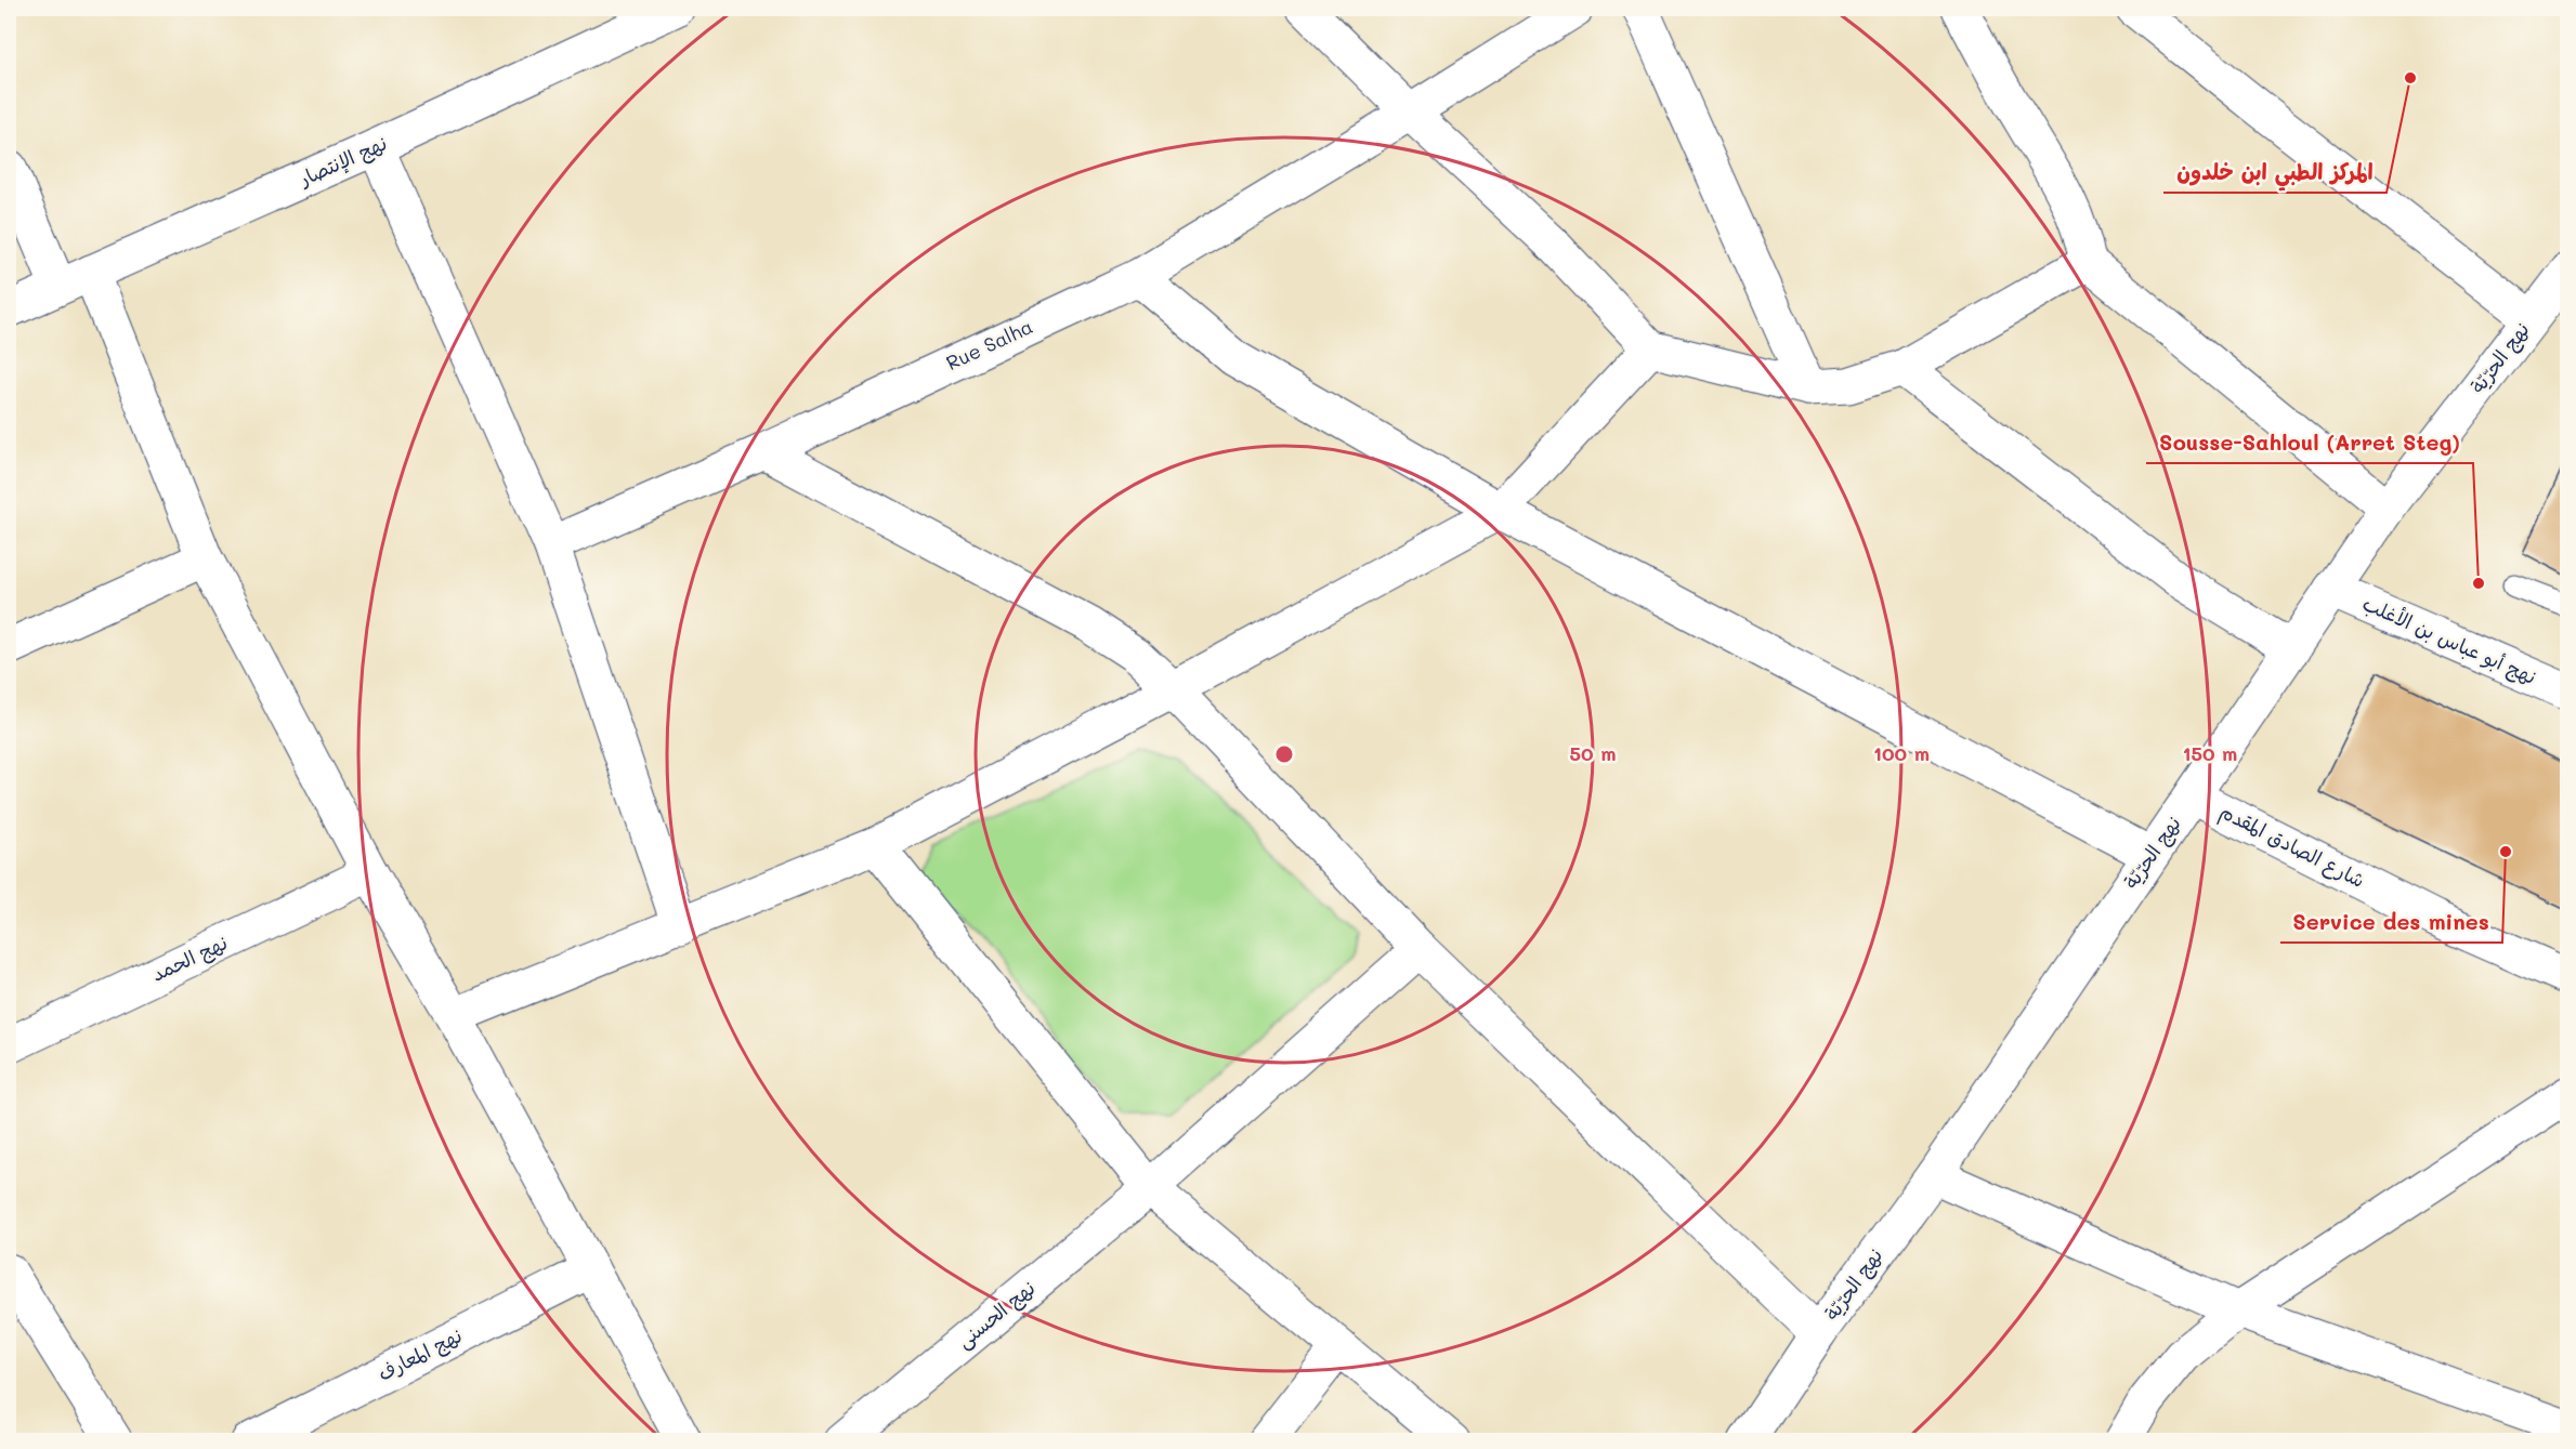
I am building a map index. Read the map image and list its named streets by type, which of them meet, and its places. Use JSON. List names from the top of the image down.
{
  "streets": {
    "street": [
      "نهج الإنتصار",
      "Rue Salha",
      "نهج الحرّيّة",
      "نهج أبو عباس بن الأغلب",
      "شارع الصادق المقدم",
      "نهج الحمد",
      "نهج الحسنى",
      "نهج المعارف"
    ]
  },
  "crossings": [
    ["نهج الحرّيّة", "نهج أبو عباس بن الأغلب"],
    ["نهج الحرّيّة", "شارع الصادق المقدم"]
  ],
  "places": ["المركز الطبي ابن خلدون", "Sousse-Sahloul (Arret Steg)", "Service des mines"],
  "rings": ["50 m", "100 m", "150 m"]
}
